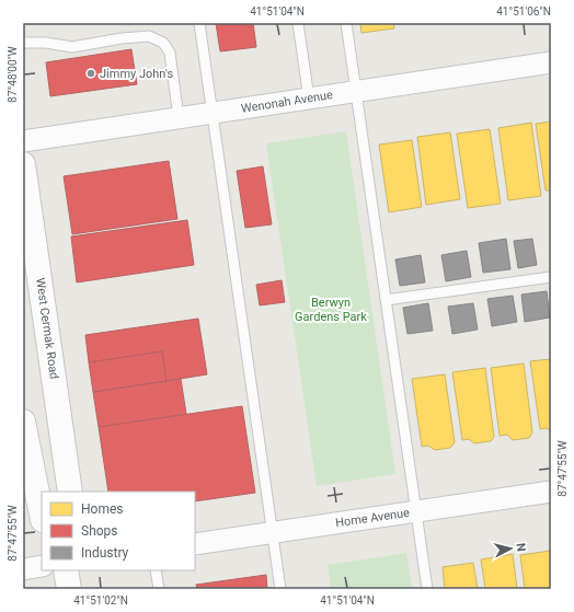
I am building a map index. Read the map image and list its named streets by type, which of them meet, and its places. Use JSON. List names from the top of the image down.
{
  "streets": {
    "main road": ["West Cermak Road"],
    "street": ["Wenonah Avenue", "Home Avenue"]
  },
  "parks": ["Berwyn Gardens Park"],
  "places": ["Jimmy John's"],
  "legend": ["Homes", "Shops", "Industry"],
  "north": "right",
  "coordinates": [
    "41°51'04\"N",
    "41°51'06\"N",
    "87°48'00\"W",
    "87°47'55\"W",
    "41°51'02\"N"
  ]
}
